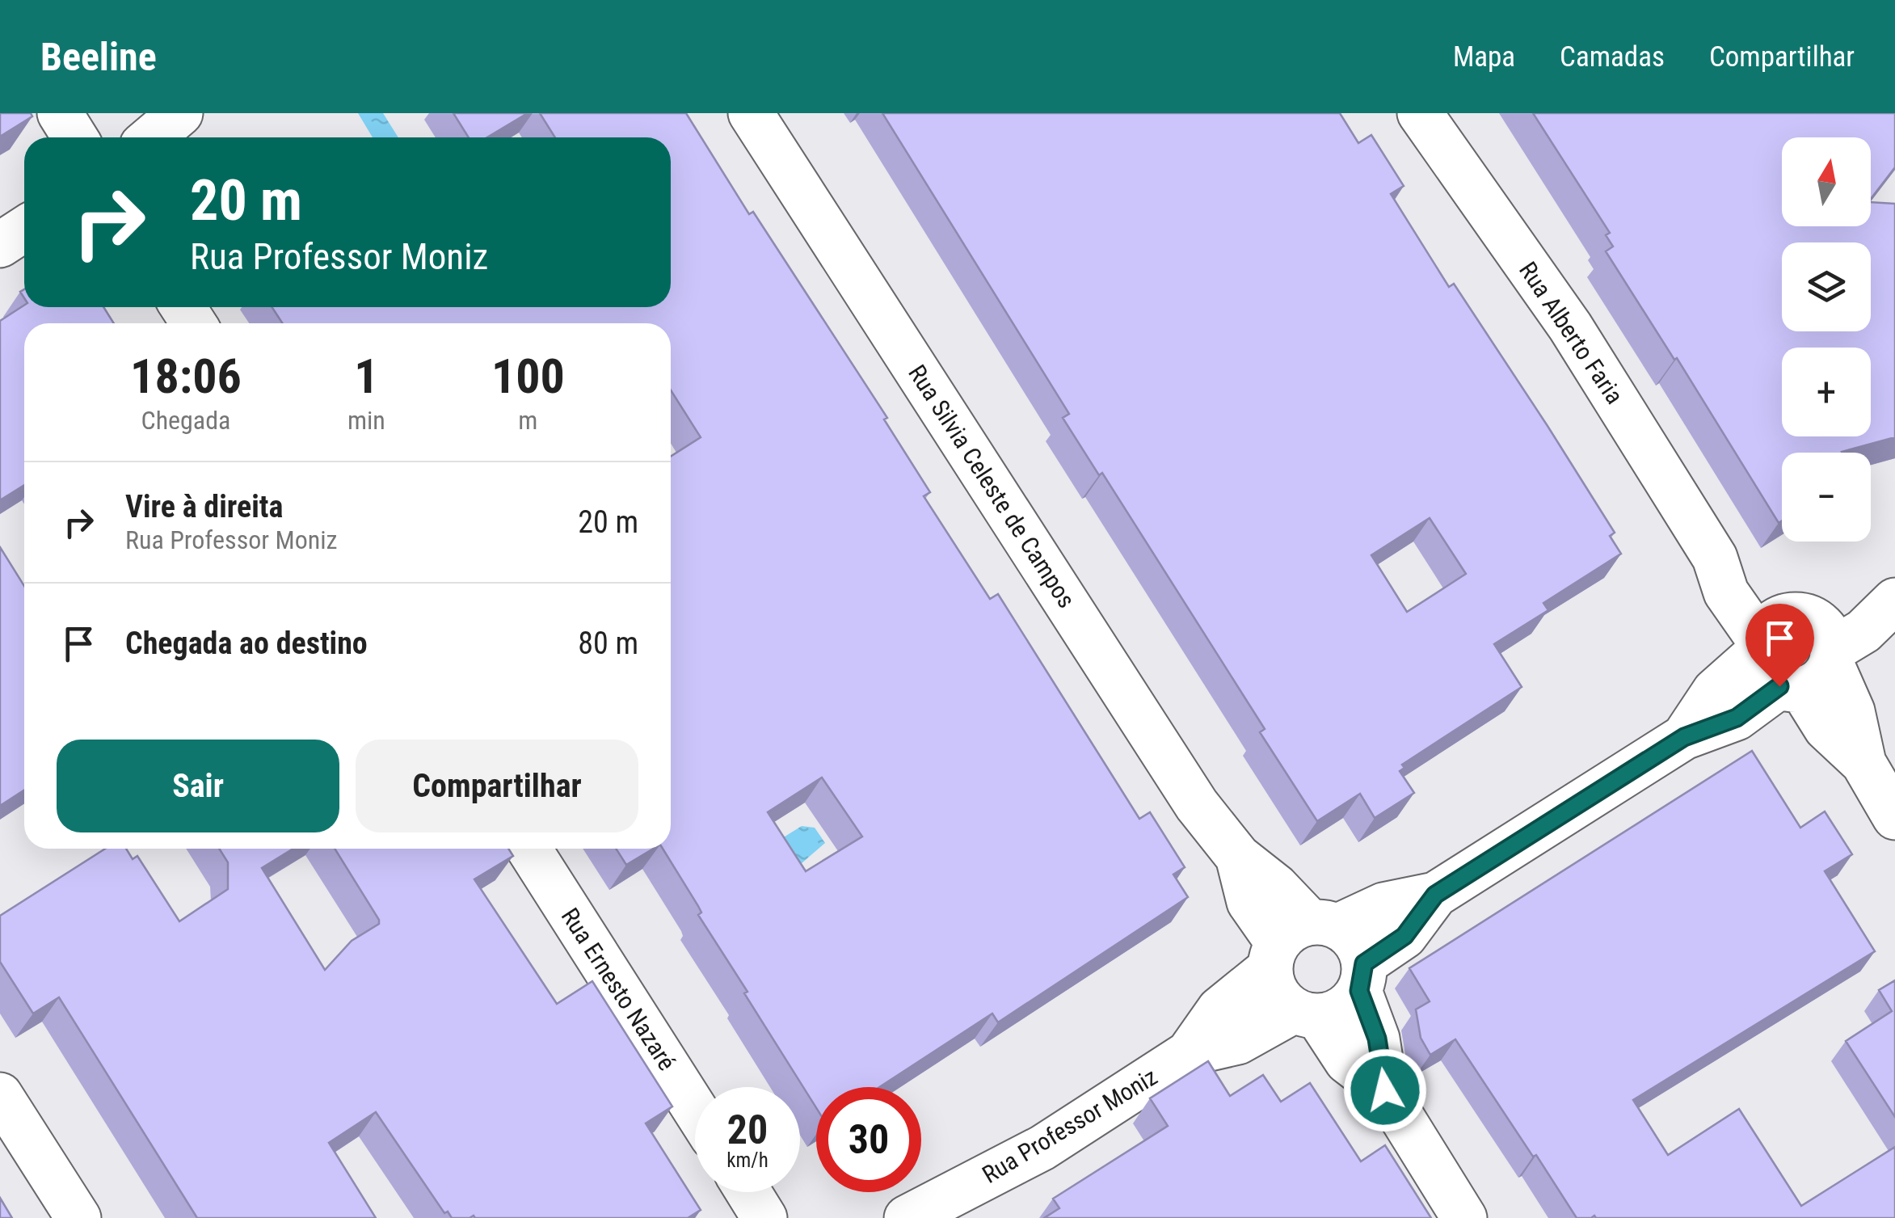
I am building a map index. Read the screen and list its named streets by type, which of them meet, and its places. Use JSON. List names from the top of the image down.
{
  "streets": {
    "street": [
      "Rua Alberto Faria",
      "Rua Silvia Celeste de Campos",
      "Rua Ernesto Nazaré",
      "Rua Professor Moniz"
    ]
  },
  "crossings": [
    ["Rua Alberto Faria", "Rua Professor Moniz"],
    ["Rua Silvia Celeste de Campos", "Rua Professor Moniz"]
  ],
  "north": "top",
  "page": {
    "header": "Beeline",
    "nav": ["Mapa", "Camadas", "Compartilhar"],
    "map_buttons": ["+", "−"],
    "turn": ["20 m", "Rua Professor Moniz"],
    "eta": [
      "18:06",
      "Chegada",
      "1",
      "min",
      "100",
      "m"
    ],
    "list": [
      {
        "name": "Vire à direita",
        "note": "Rua Professor Moniz",
        "value": "20 m"
      },
      {
        "name": "Chegada ao destino",
        "value": "80 m"
      }
    ],
    "buttons": ["Sair", "Compartilhar"],
    "speed": "20 km/h",
    "limit": "30"
  }
}
